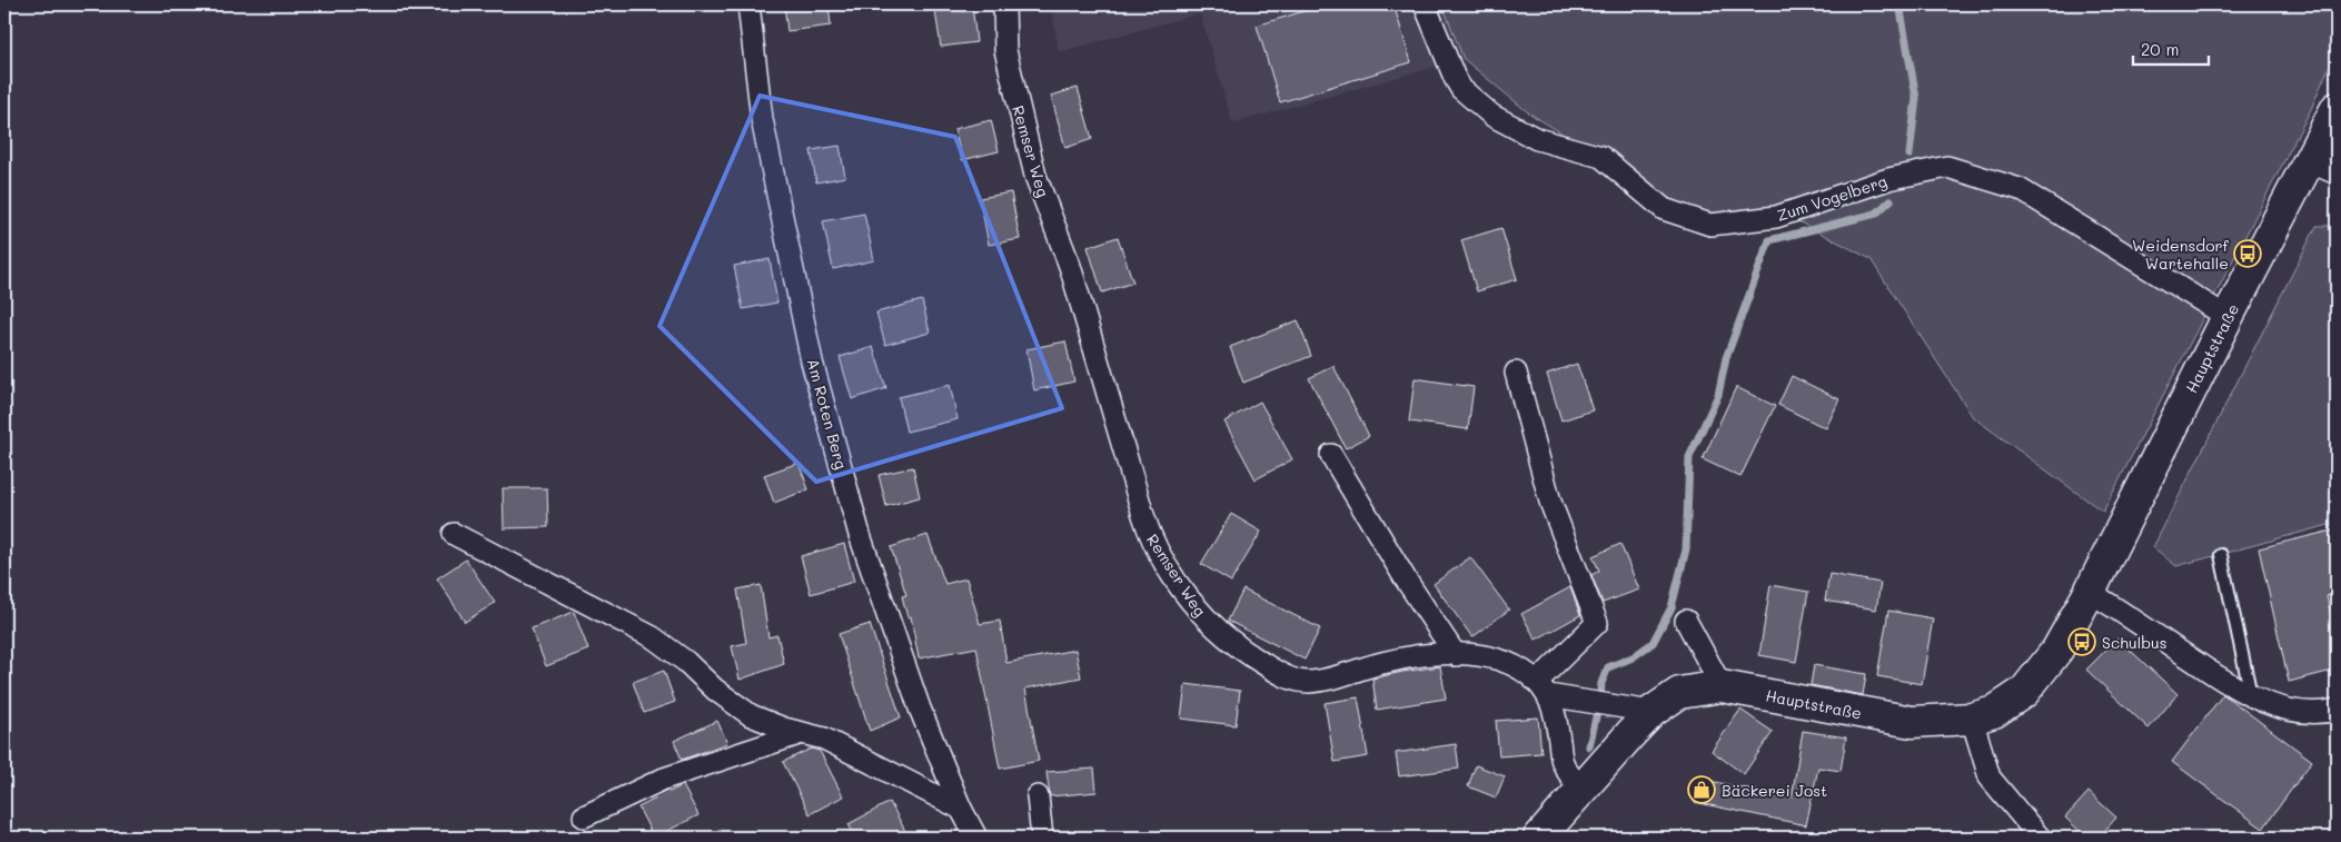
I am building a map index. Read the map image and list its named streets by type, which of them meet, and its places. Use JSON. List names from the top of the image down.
{
  "streets": {
    "main road": ["Hauptstraße"],
    "street": ["Remser Weg", "Zum Vogelberg", "Am Roten Berg"]
  },
  "crossings": [
    ["Zum Vogelberg", "Hauptstraße"]
  ],
  "places": {
    "bus stop": ["Weidensdorf Wartehalle", "Schulbus"],
    "shop": ["Bäckerei Jost"]
  },
  "scale_bar": "20 m"
}
